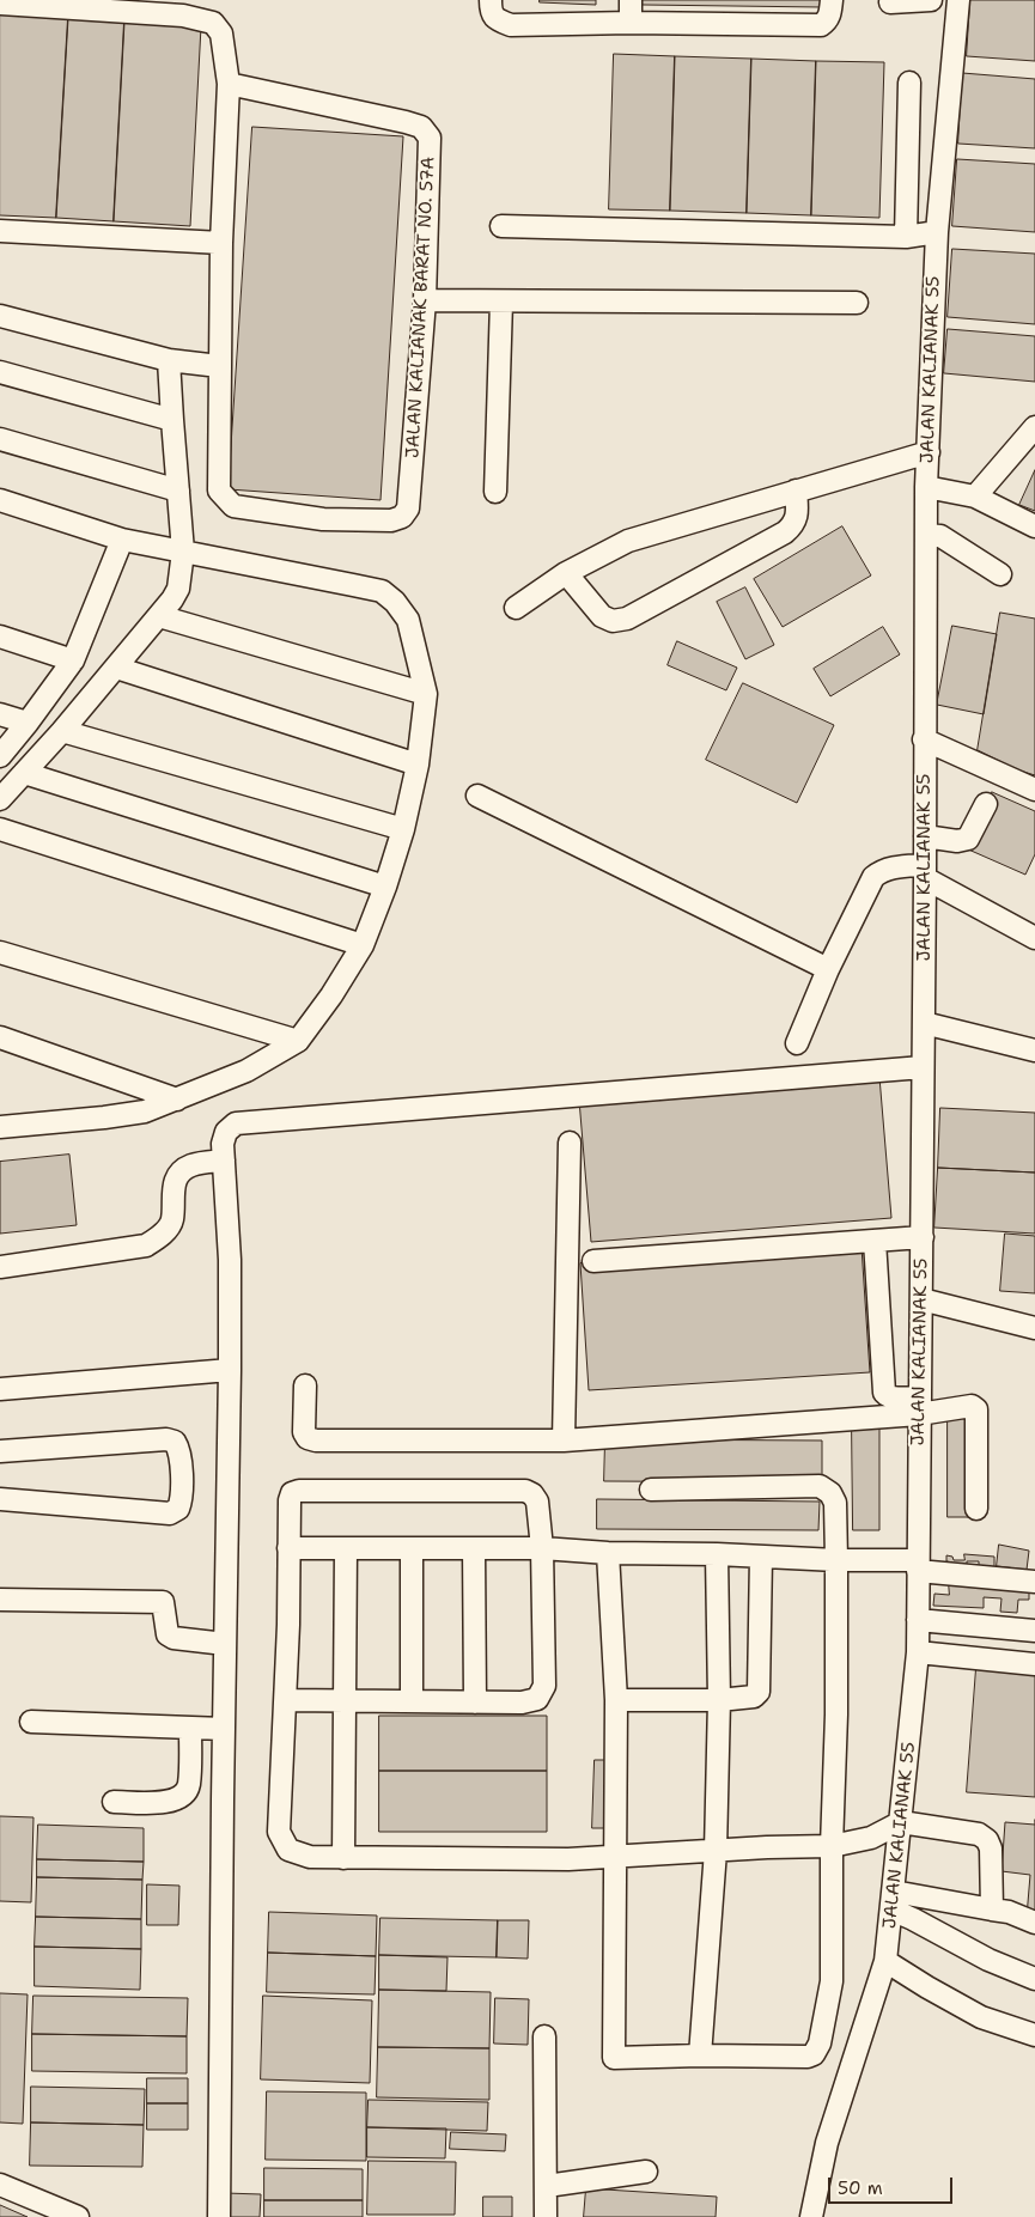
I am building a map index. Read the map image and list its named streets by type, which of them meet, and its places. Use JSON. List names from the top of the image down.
{
  "streets": {
    "lane": ["JALAN KALIANAK BARAT NO. 57A", "JALAN KALIANAK 55"]
  },
  "scale_bar": "50 m"
}
